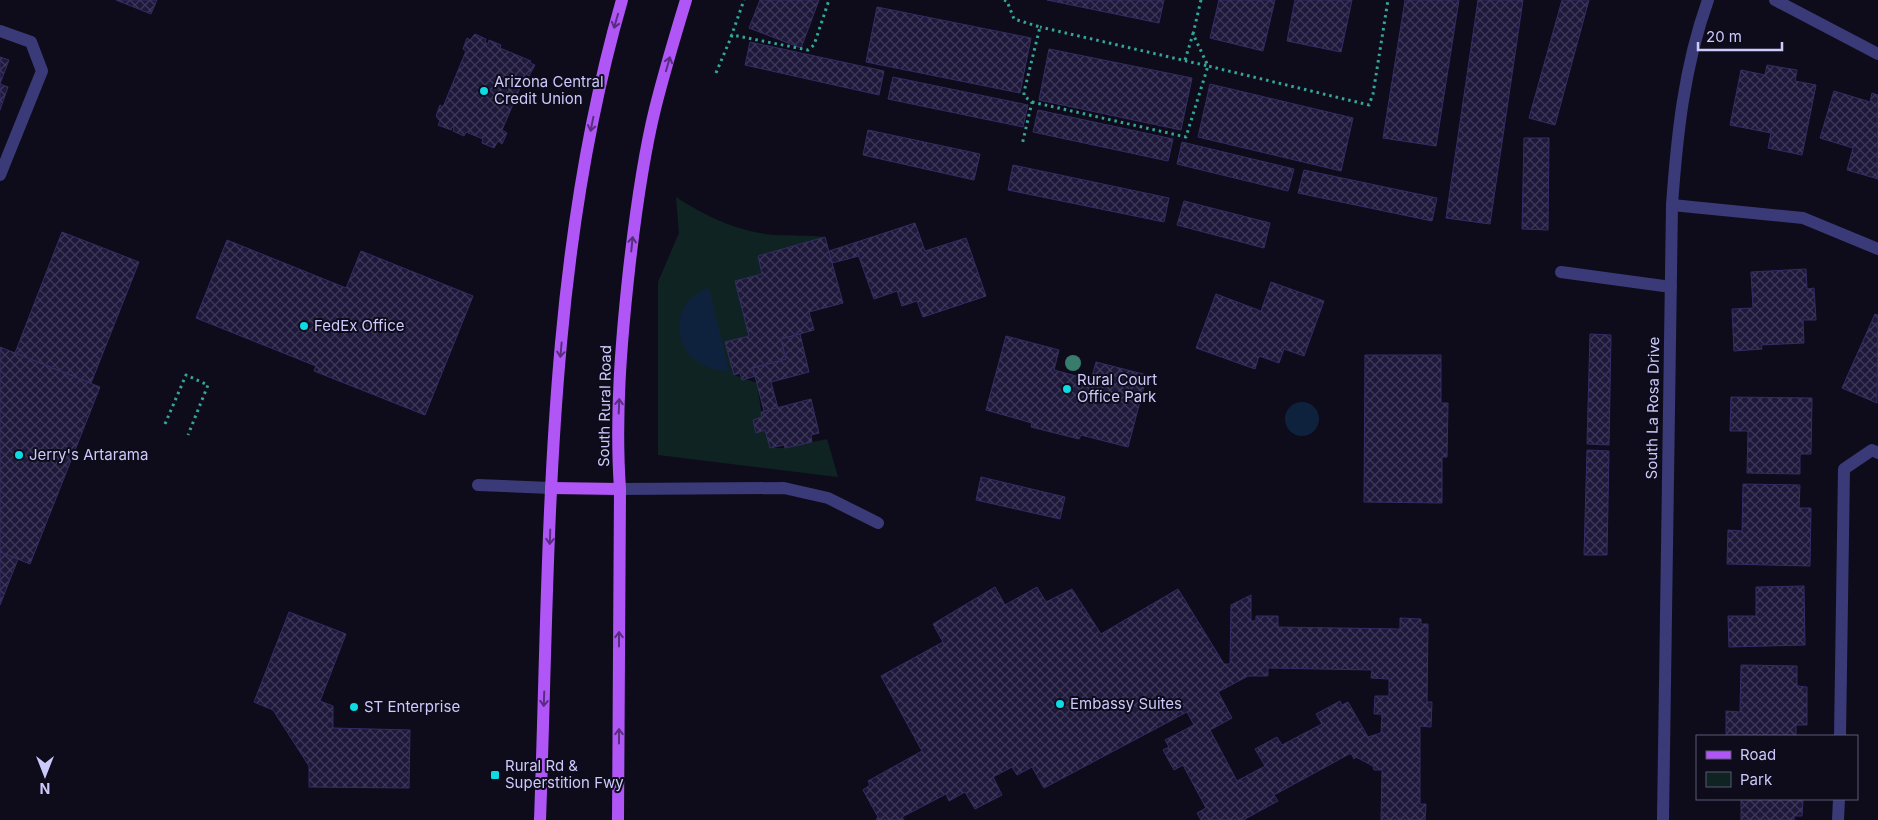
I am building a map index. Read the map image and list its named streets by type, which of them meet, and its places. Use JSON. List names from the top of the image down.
{
  "streets": {
    "main road": ["South Rural Road"],
    "street": ["South La Rosa Drive"]
  },
  "places": {
    "other": [
      "Arizona Central Credit Union",
      "FedEx Office",
      "Rural Court Office Park",
      "Jerry's Artarama",
      "Embassy Suites",
      "ST Enterprise"
    ],
    "transit": ["Rural Rd & Superstition Fwy"]
  },
  "legend": ["Road", "Park"],
  "scale_bar": "20 m",
  "north": "bottom"
}
